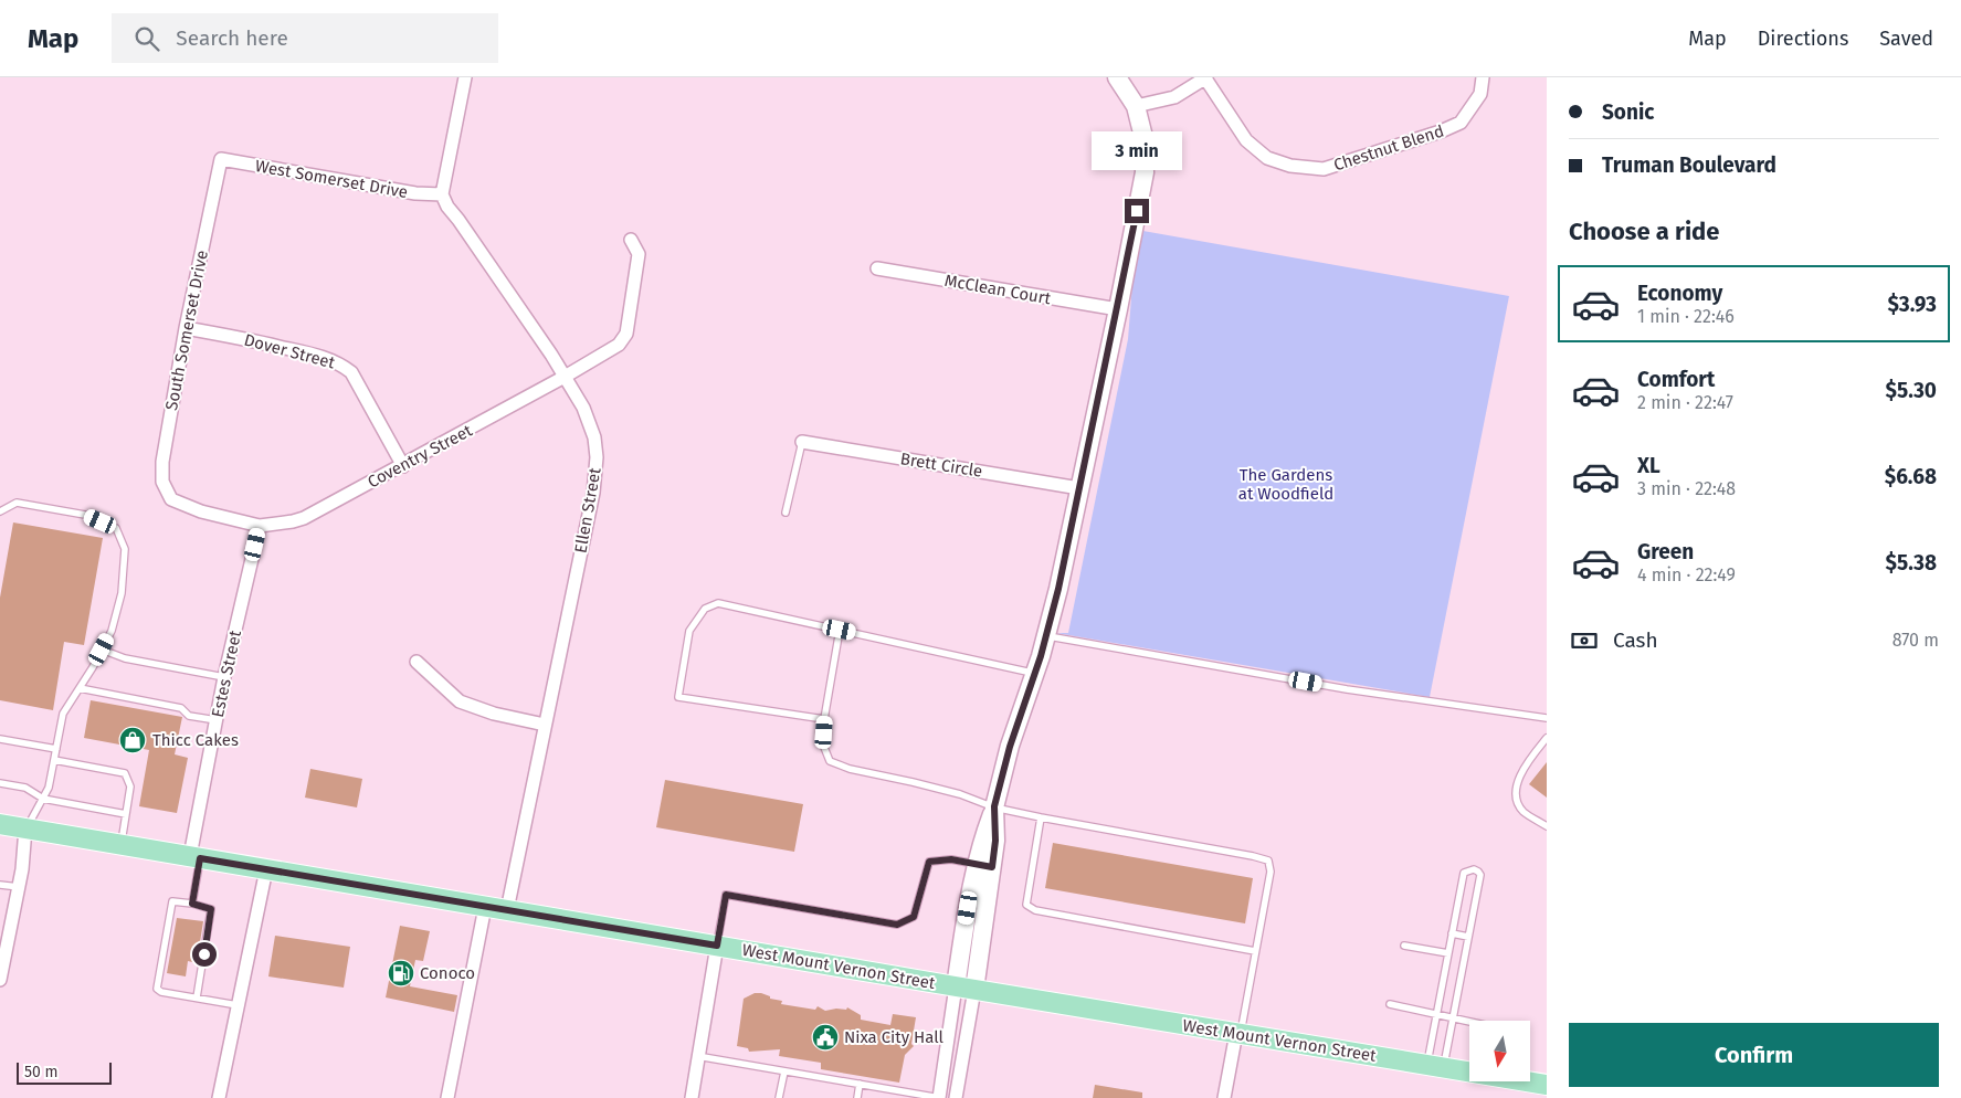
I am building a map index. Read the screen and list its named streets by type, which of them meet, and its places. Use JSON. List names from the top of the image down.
{
  "streets": {
    "main road": ["West Mount Vernon Street"],
    "street": [
      "Chestnut Blend",
      "West Somerset Drive",
      "McClean Court",
      "South Somerset Drive",
      "Dover Street",
      "Coventry Street",
      "Brett Circle",
      "Ellen Street",
      "Estes Street"
    ]
  },
  "crossings": [
    ["West Somerset Drive", "South Somerset Drive"],
    ["West Somerset Drive", "Ellen Street"],
    ["South Somerset Drive", "Dover Street"],
    ["South Somerset Drive", "Coventry Street"],
    ["Dover Street", "Coventry Street"],
    ["Coventry Street", "Ellen Street"],
    ["Coventry Street", "Estes Street"],
    ["Ellen Street", "West Mount Vernon Street"],
    ["Estes Street", "West Mount Vernon Street"]
  ],
  "parks": ["The Gardens at Woodfield"],
  "places": {
    "shop": ["Thicc Cakes"],
    "fuel station": ["Conoco"],
    "public building": ["Nixa City Hall"]
  },
  "scale_bar": "50 m",
  "north": "bottom",
  "page": {
    "header": "Map",
    "search": "Search here",
    "nav": ["Map", "Directions", "Saved"],
    "banner": ["Sonic", "Truman Boulevard"],
    "bubble": "3 min",
    "heading": "Choose a ride",
    "list": [
      {
        "name": "Economy",
        "note": "1 min · 22:46",
        "value": "$3.93"
      },
      {
        "name": "Comfort",
        "note": "2 min · 22:47",
        "value": "$5.30"
      },
      {
        "name": "XL",
        "note": "3 min · 22:48",
        "value": "$6.68"
      },
      {
        "name": "Green",
        "note": "4 min · 22:49",
        "value": "$5.38"
      }
    ],
    "pay": ["Cash", "870 m"],
    "buttons": "Confirm",
    "scale": "50 m"
  }
}
